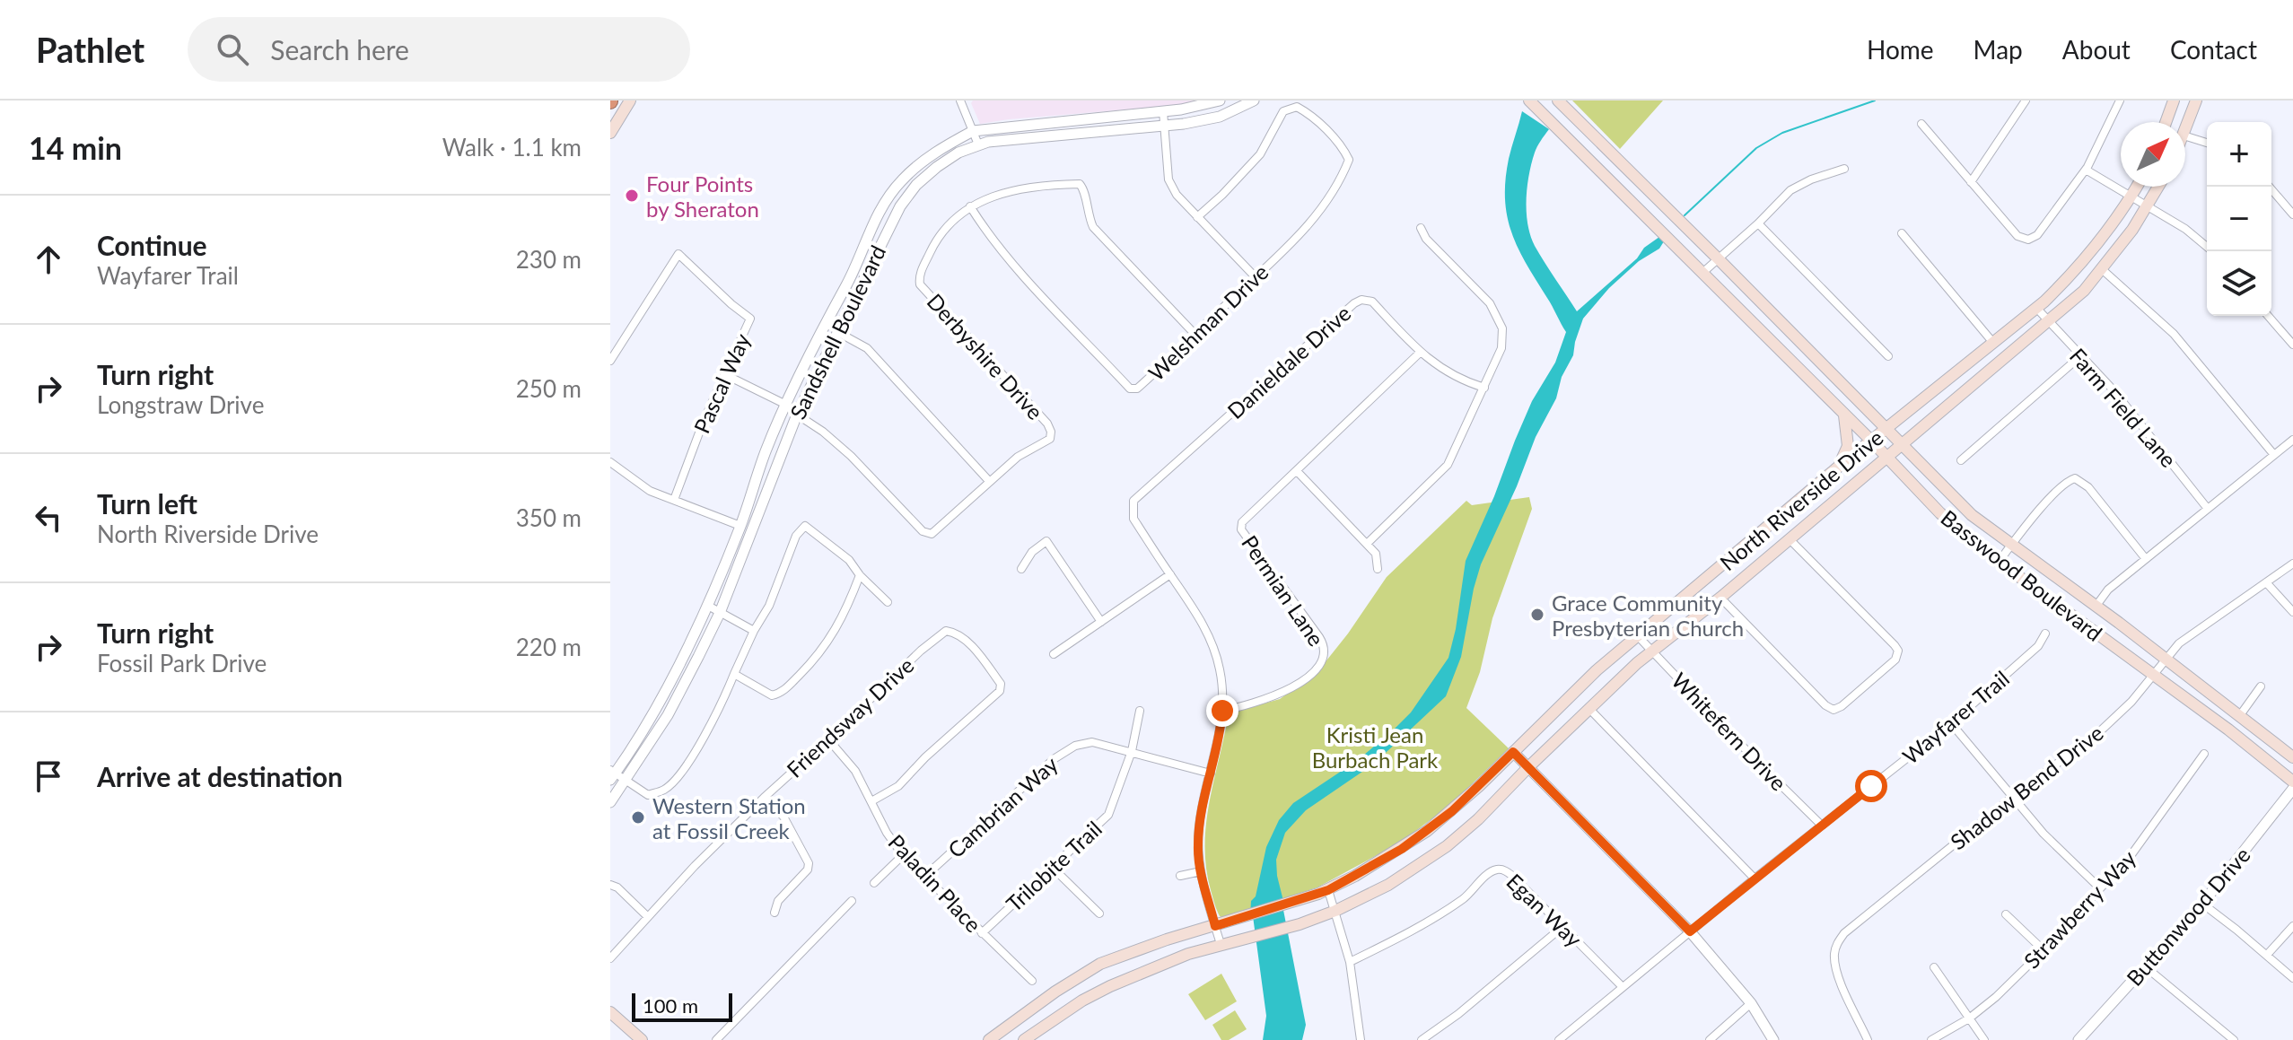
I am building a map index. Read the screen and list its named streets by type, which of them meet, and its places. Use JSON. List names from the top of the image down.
{
  "streets": {
    "main road": ["North Riverside Drive", "Basswood Boulevard"],
    "street": [
      "Welshman Drive",
      "Sandshell Boulevard",
      "Derbyshire Drive",
      "Danieldale Drive",
      "Pascal Way",
      "Farm Field Lane",
      "Permian Lane",
      "Friendsway Drive",
      "Wayfarer Trail",
      "Whitefern Drive",
      "Shadow Bend Drive",
      "Cambrian Way",
      "Trilobite Trail",
      "Paladin Place",
      "Strawberry Way",
      "Egan Way",
      "Buttonwood Drive"
    ]
  },
  "crossings": [
    ["Welshman Drive", "Derbyshire Drive"],
    ["Sandshell Boulevard", "Derbyshire Drive"],
    ["Danieldale Drive", "Permian Lane"],
    ["Farm Field Lane", "North Riverside Drive"],
    ["North Riverside Drive", "Basswood Boulevard"],
    ["North Riverside Drive", "Whitefern Drive"],
    ["Basswood Boulevard", "Shadow Bend Drive"],
    ["Friendsway Drive", "Paladin Place"],
    ["Wayfarer Trail", "Whitefern Drive"],
    ["Wayfarer Trail", "Egan Way"],
    ["Cambrian Way", "Trilobite Trail"],
    ["Cambrian Way", "Paladin Place"],
    ["Trilobite Trail", "Paladin Place"]
  ],
  "parks": ["Kristi Jean Burbach Park"],
  "places": ["Four Points by Sheraton", "Grace Community Presbyterian Church", "Western Station at Fossil Creek"],
  "scale_bar": "100 m",
  "north": "top right",
  "page": {
    "header": "Pathlet",
    "search": "Search here",
    "nav": [
      "Home",
      "Map",
      "About",
      "Contact"
    ],
    "heading": ["14 min", "Walk · 1.1 km"],
    "map_buttons": ["+", "−"],
    "list": [
      ["Continue", "Wayfarer Trail", "230 m"],
      ["Turn right", "Longstraw Drive", "250 m"],
      ["Turn left", "North Riverside Drive", "350 m"],
      ["Turn right", "Fossil Park Drive", "220 m"],
      "Arrive at destination"
    ],
    "scale": "100 m"
  }
}
